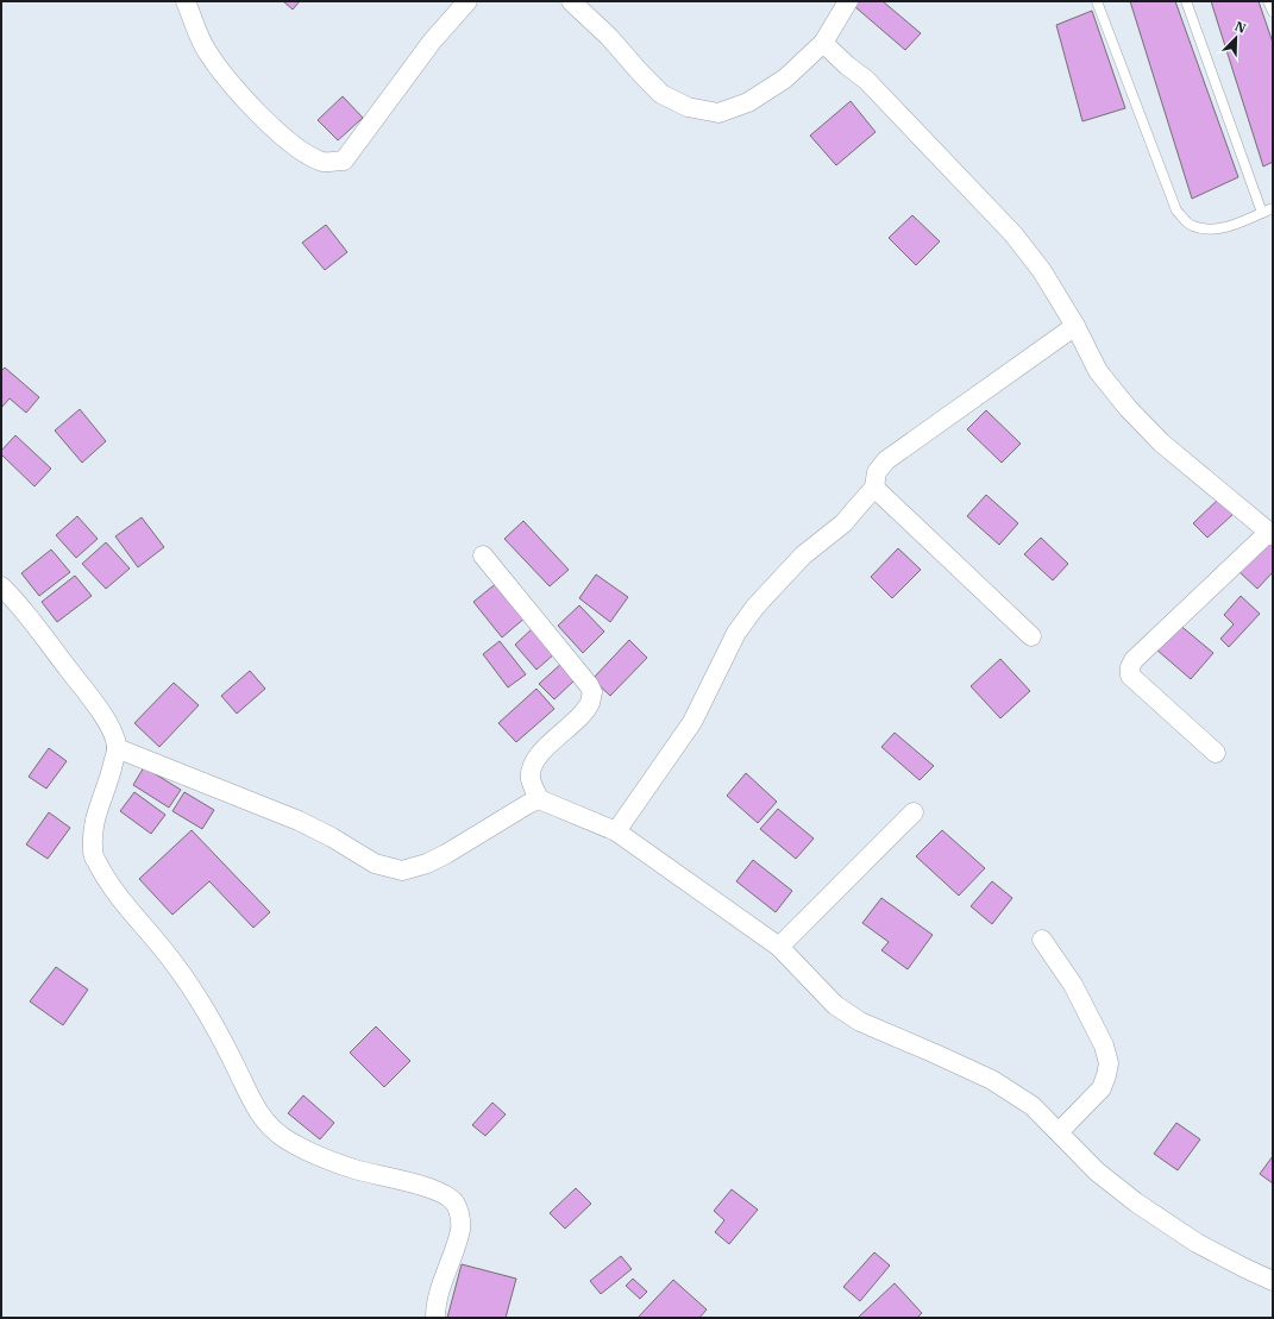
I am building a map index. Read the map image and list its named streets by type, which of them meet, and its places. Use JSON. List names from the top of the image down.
{
  "north": "top right"
}
